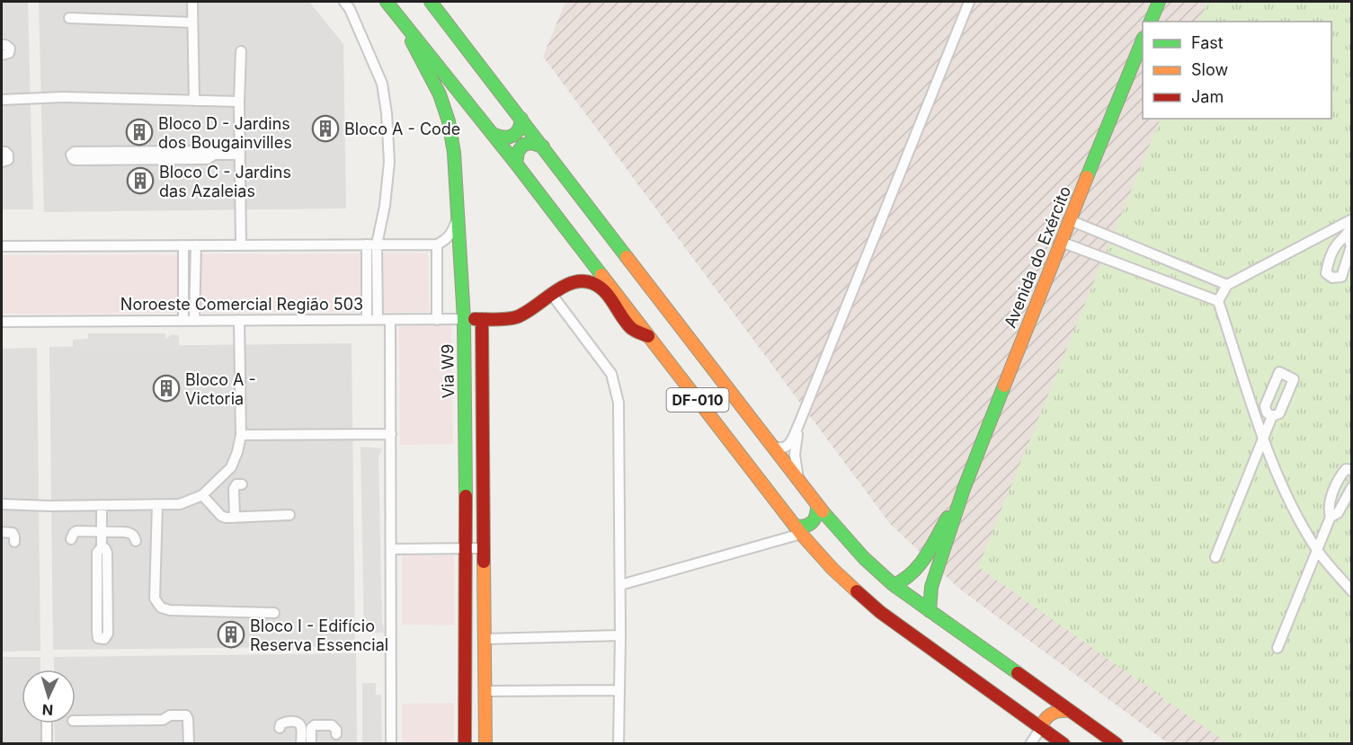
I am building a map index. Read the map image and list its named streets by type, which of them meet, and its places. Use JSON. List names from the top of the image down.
{
  "streets": {
    "main road": [
      "Avenida do Exército",
      "Noroeste Comercial Região 503",
      "Via W9",
      "DF-010"
    ]
  },
  "crossings": [
    ["Avenida do Exército", "DF-010"],
    ["Noroeste Comercial Região 503", "Via W9"],
    ["Noroeste Comercial Região 503", "DF-010"],
    ["Via W9", "DF-010"]
  ],
  "places": {
    "building": [
      "Bloco A - Code",
      "Bloco D - Jardins dos Bougainvilles",
      "Bloco C - Jardins das Azaleias",
      "Bloco A - Victoria",
      "Bloco I - Edifício Reserva Essencial"
    ]
  },
  "legend": ["Fast", "Slow", "Jam"],
  "north": "bottom"
}
